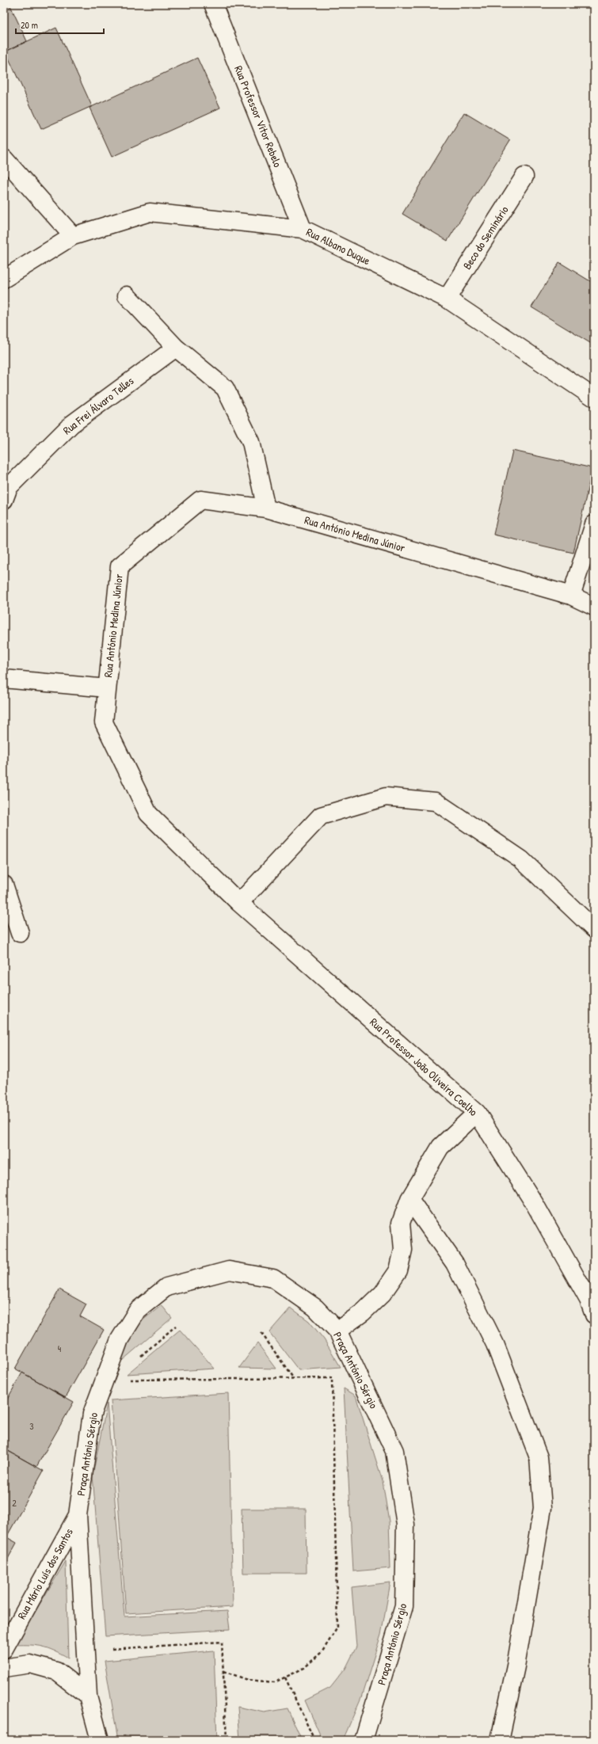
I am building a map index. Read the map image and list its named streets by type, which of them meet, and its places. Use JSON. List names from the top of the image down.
{
  "streets": {
    "street": [
      "Rua Professor Vitor Rebelo",
      "Beco do Seminário",
      "Rua Albano Duque",
      "Rua Frei Álvaro Telles",
      "Rua António Medina Júnior",
      "Rua Professor João Oliveira Coelho",
      "Praça António Sérgio",
      "Rua Mário Luís dos Santos"
    ]
  },
  "crossings": [
    ["Rua Professor Vitor Rebelo", "Rua Albano Duque"],
    ["Beco do Seminário", "Rua Albano Duque"],
    ["Rua António Medina Júnior", "Rua Professor João Oliveira Coelho"],
    ["Praça António Sérgio", "Rua Mário Luís dos Santos"]
  ],
  "house_numbers": ["4", "3", "2"],
  "scale_bar": "20 m"
}
